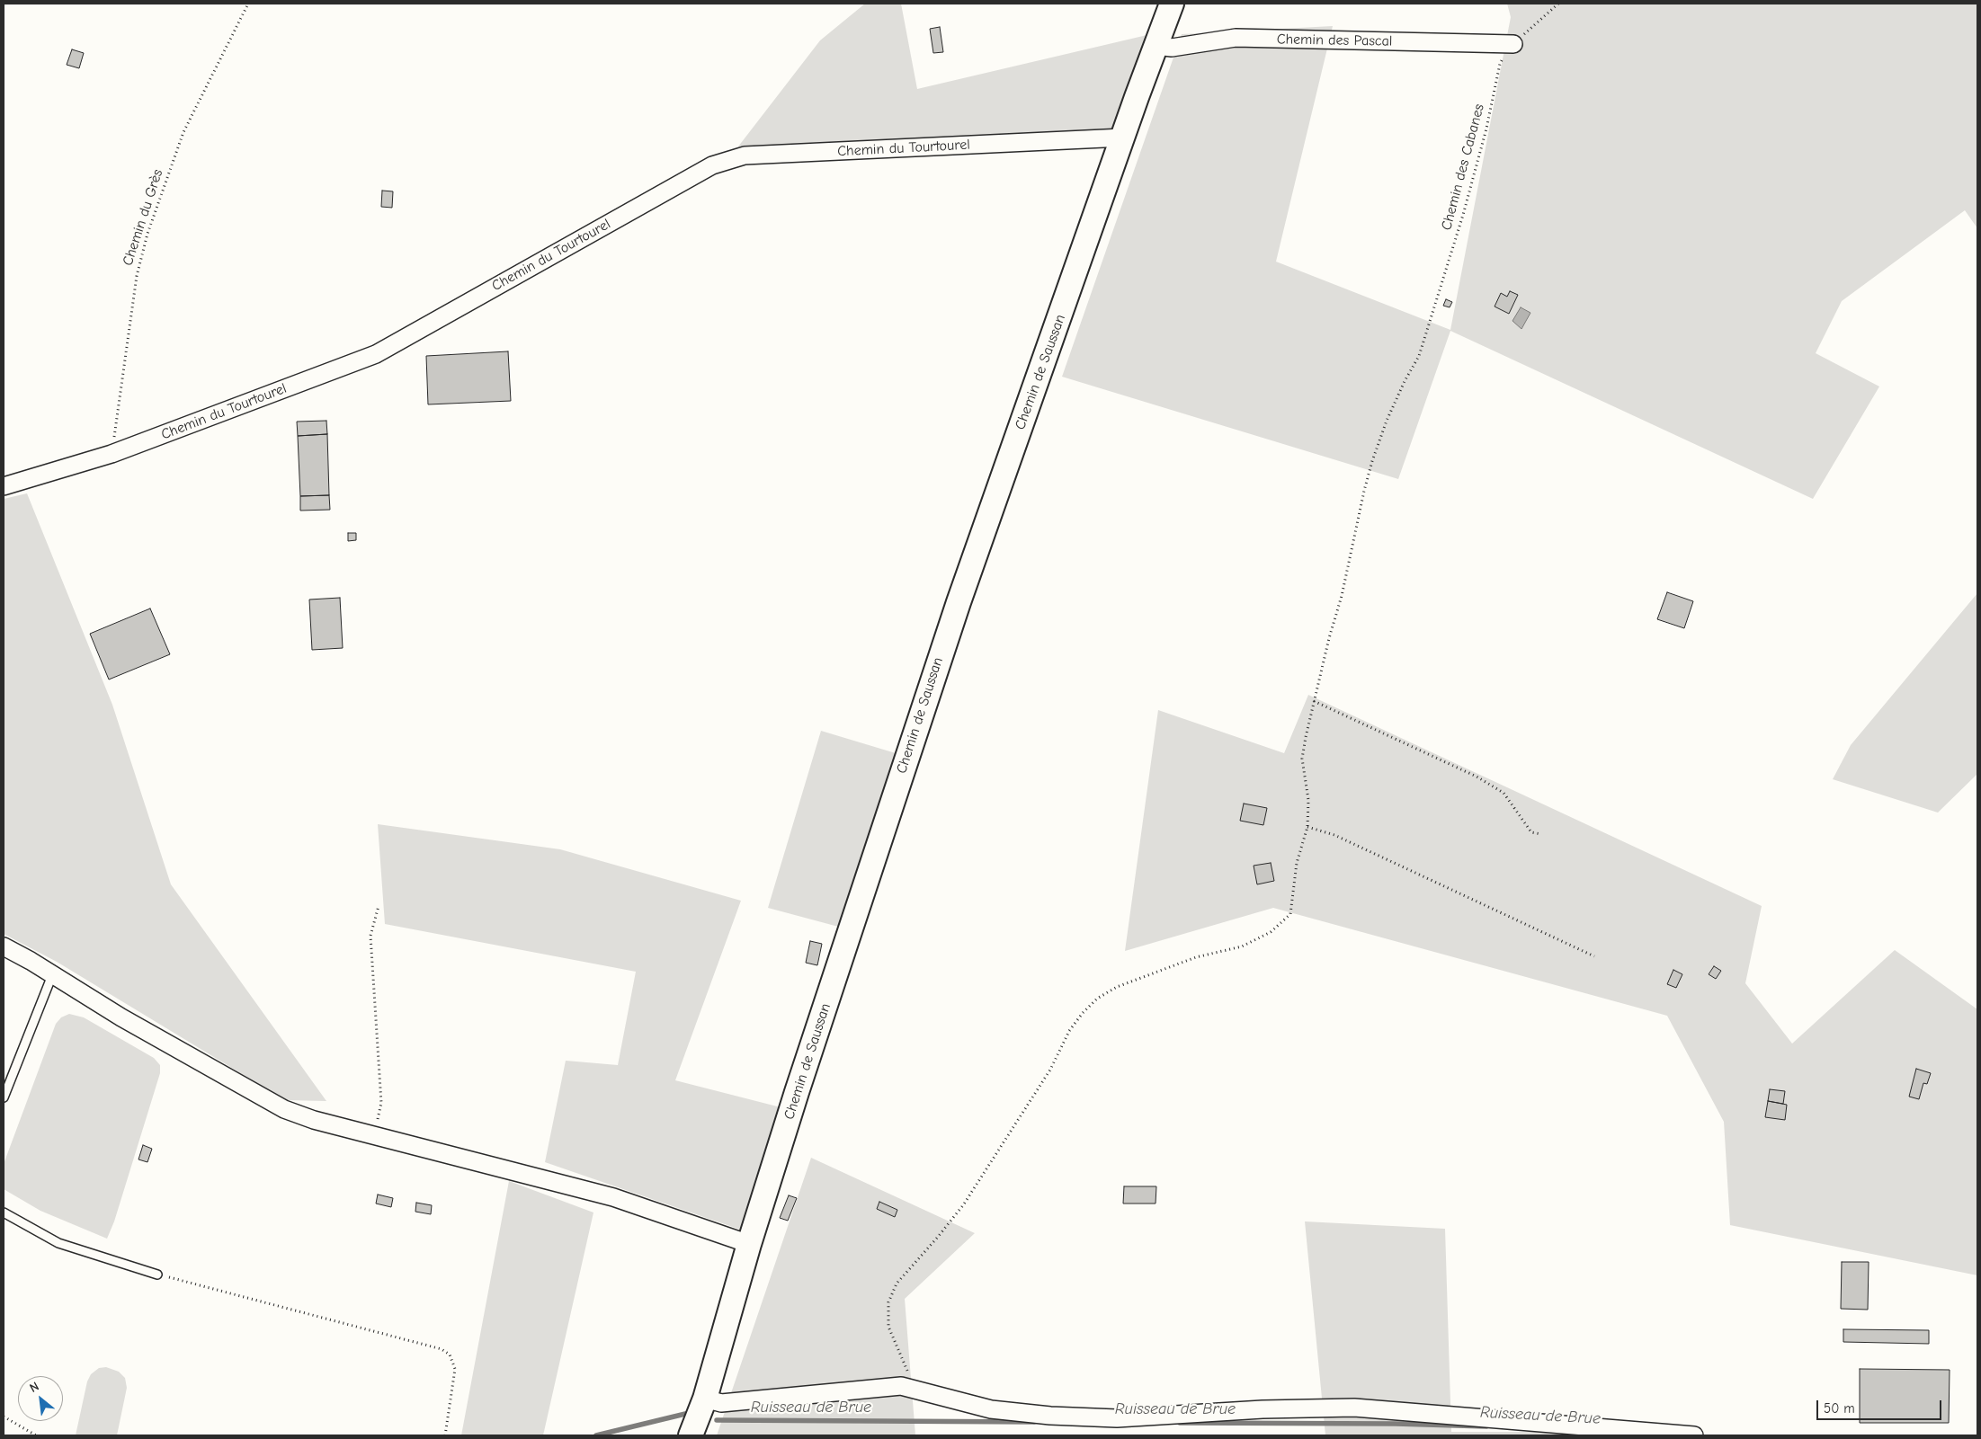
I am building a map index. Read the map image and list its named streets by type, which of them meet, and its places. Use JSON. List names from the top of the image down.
{
  "streets": {
    "street": ["Chemin des Pascal", "Chemin du Tourtourel", "Chemin de Saussan"],
    "path": ["Chemin des Cabanes", "Chemin du Grès"]
  },
  "crossings": [
    ["Chemin des Pascal", "Chemin des Cabanes"],
    ["Chemin des Pascal", "Chemin de Saussan"],
    ["Chemin du Tourtourel", "Chemin du Grès"],
    ["Chemin du Tourtourel", "Chemin de Saussan"]
  ],
  "water": ["Ruisseau de Brue"],
  "scale_bar": "50 m",
  "north": "top left"
}
